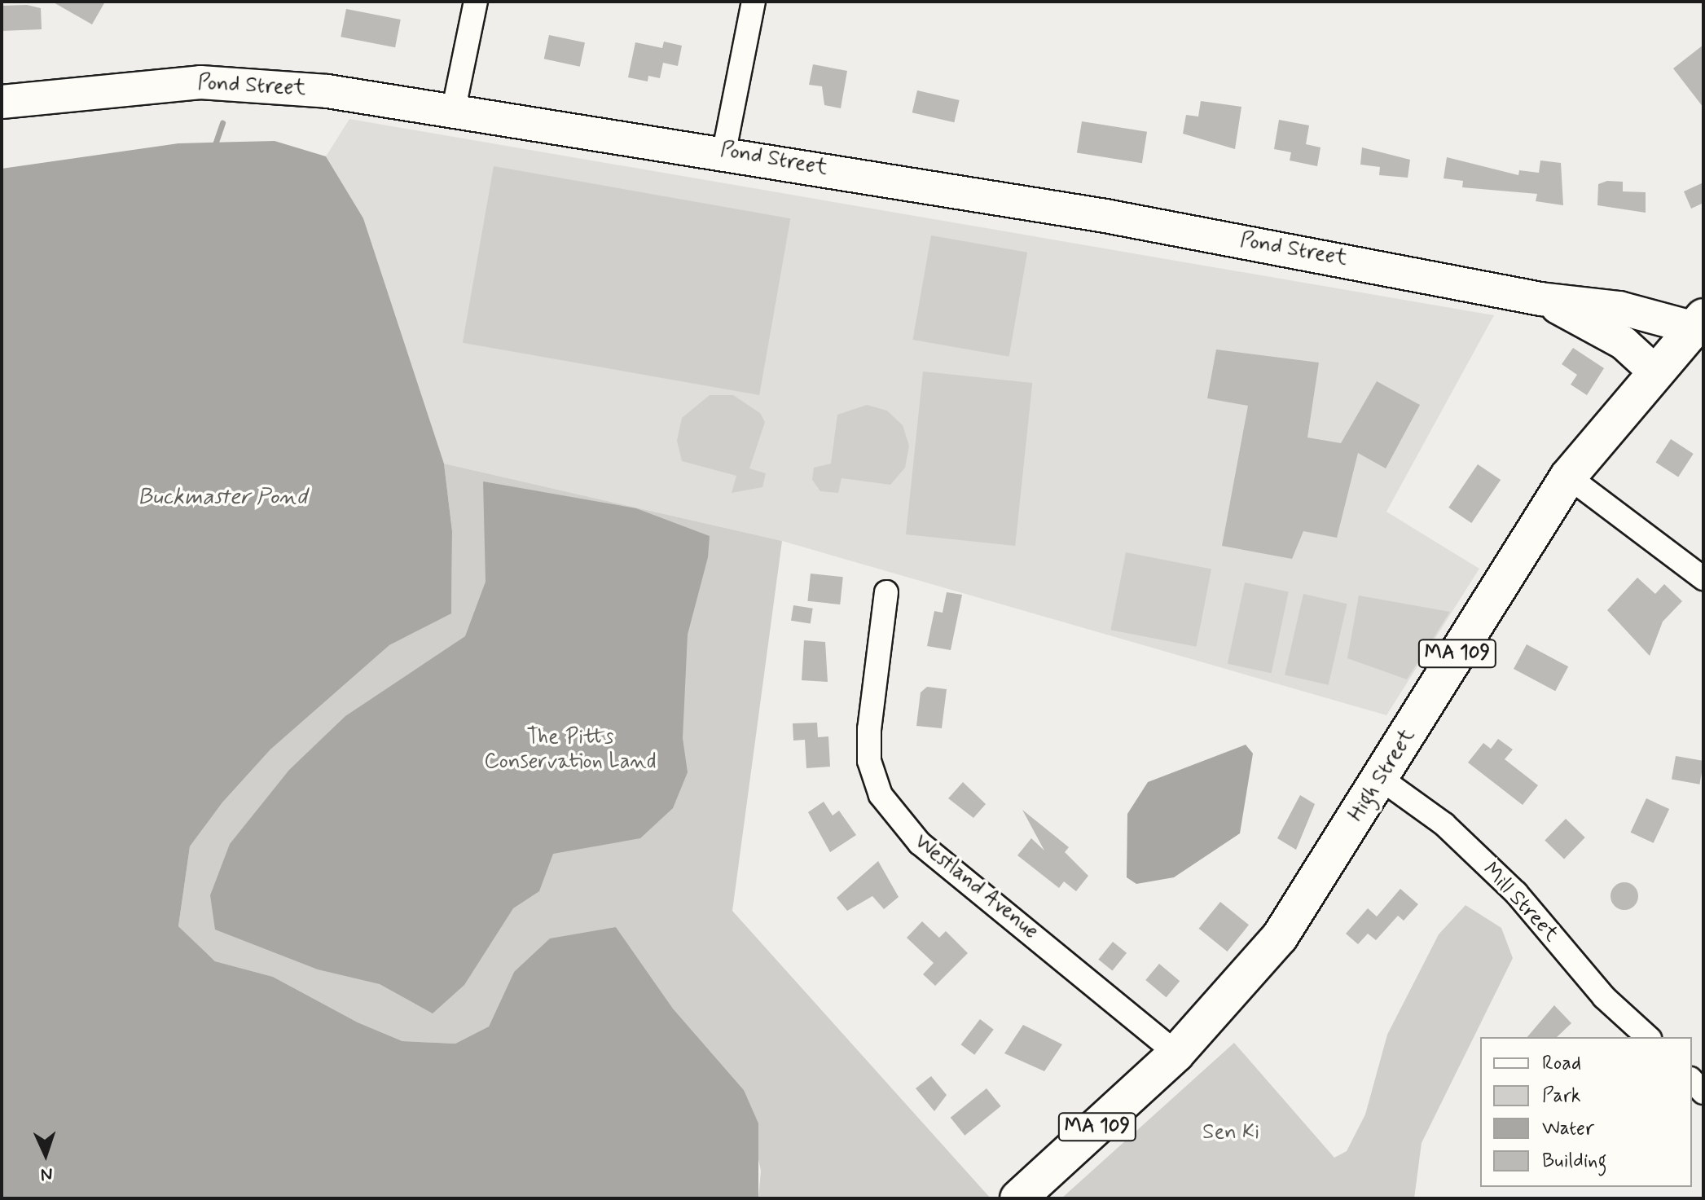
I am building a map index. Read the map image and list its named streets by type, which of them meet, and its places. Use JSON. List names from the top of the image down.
{
  "streets": {
    "main road": ["MA 109", "High Street"],
    "street": ["Pond Street", "Westland Avenue", "Mill Street"]
  },
  "crossings": [
    ["Pond Street", "High Street"],
    ["High Street", "Westland Avenue"],
    ["High Street", "Mill Street"]
  ],
  "water": ["Buckmaster Pond"],
  "parks": ["The Pitts Conservation Land", "Sen Ki"],
  "legend": [
    "Road",
    "Park",
    "Water",
    "Building"
  ],
  "north": "bottom"
}
